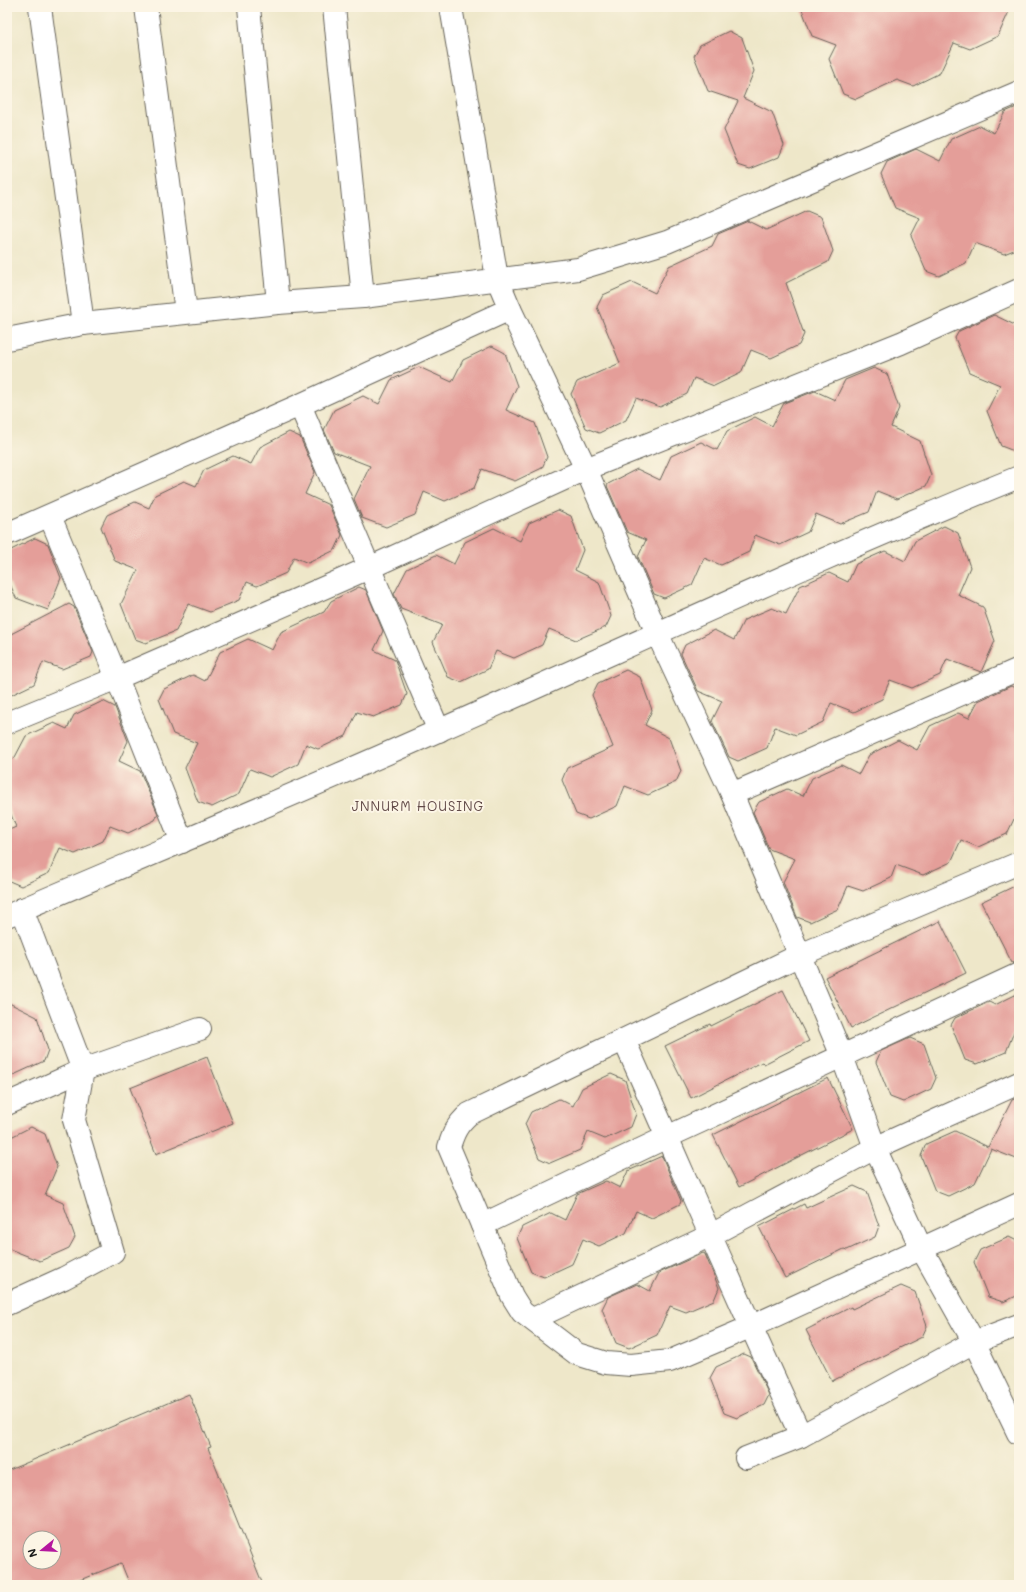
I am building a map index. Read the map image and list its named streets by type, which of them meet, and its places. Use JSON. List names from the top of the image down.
{
  "districts": ["JNNURM HOUSING"],
  "north": "left"
}
